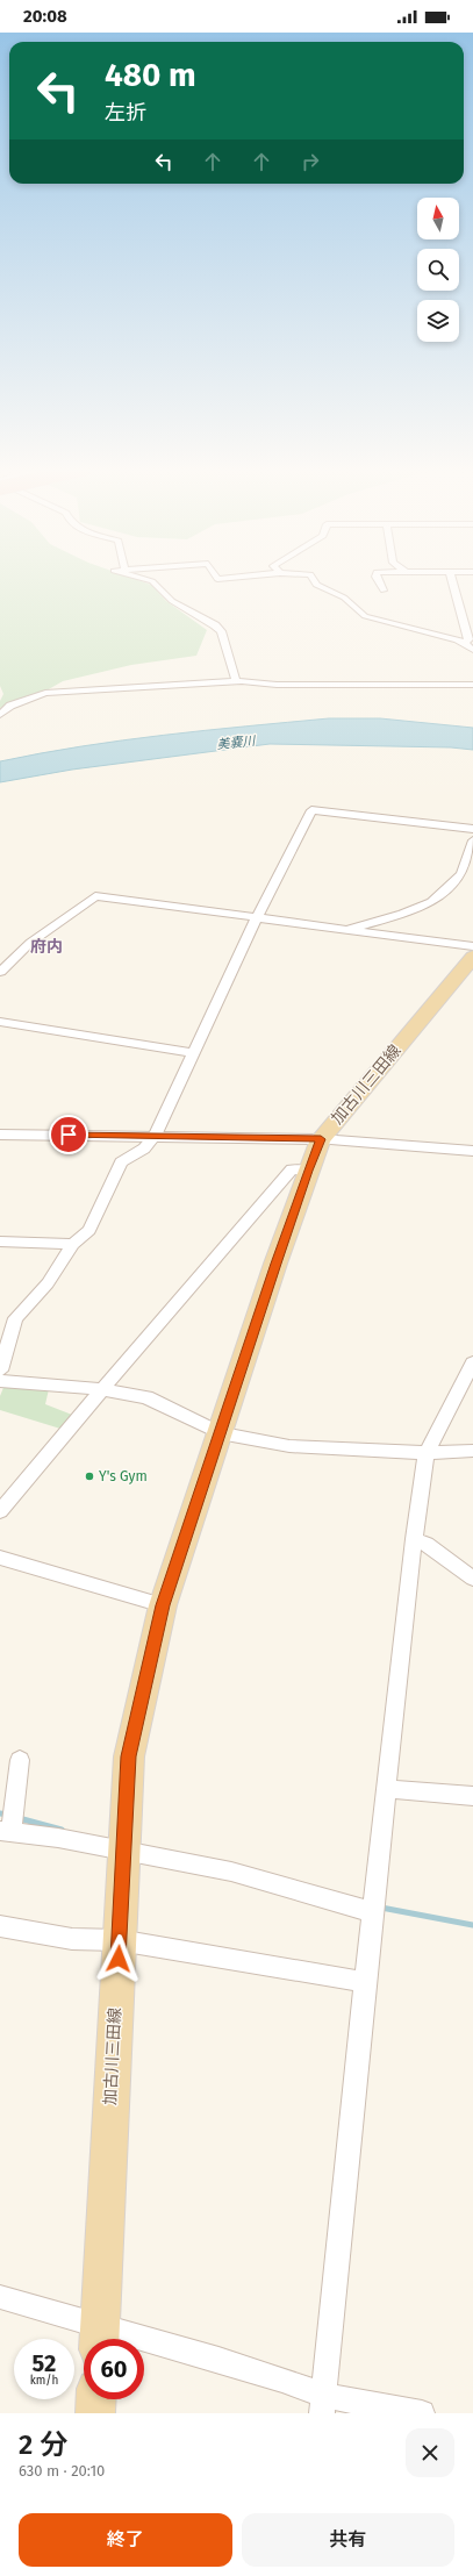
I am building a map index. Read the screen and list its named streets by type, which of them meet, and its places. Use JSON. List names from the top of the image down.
{
  "streets": {
    "main road": ["加古川三田線"]
  },
  "districts": ["府内"],
  "water": ["美嚢川"],
  "places": ["Y's Gym"],
  "north": "top",
  "page": {
    "status": "20:08",
    "turn": ["480 m", "左折"],
    "speed": "52 km/h",
    "limit": "60",
    "heading": ["2 分", "630 m · 20:10"],
    "buttons": ["終了", "共有"]
  }
}
